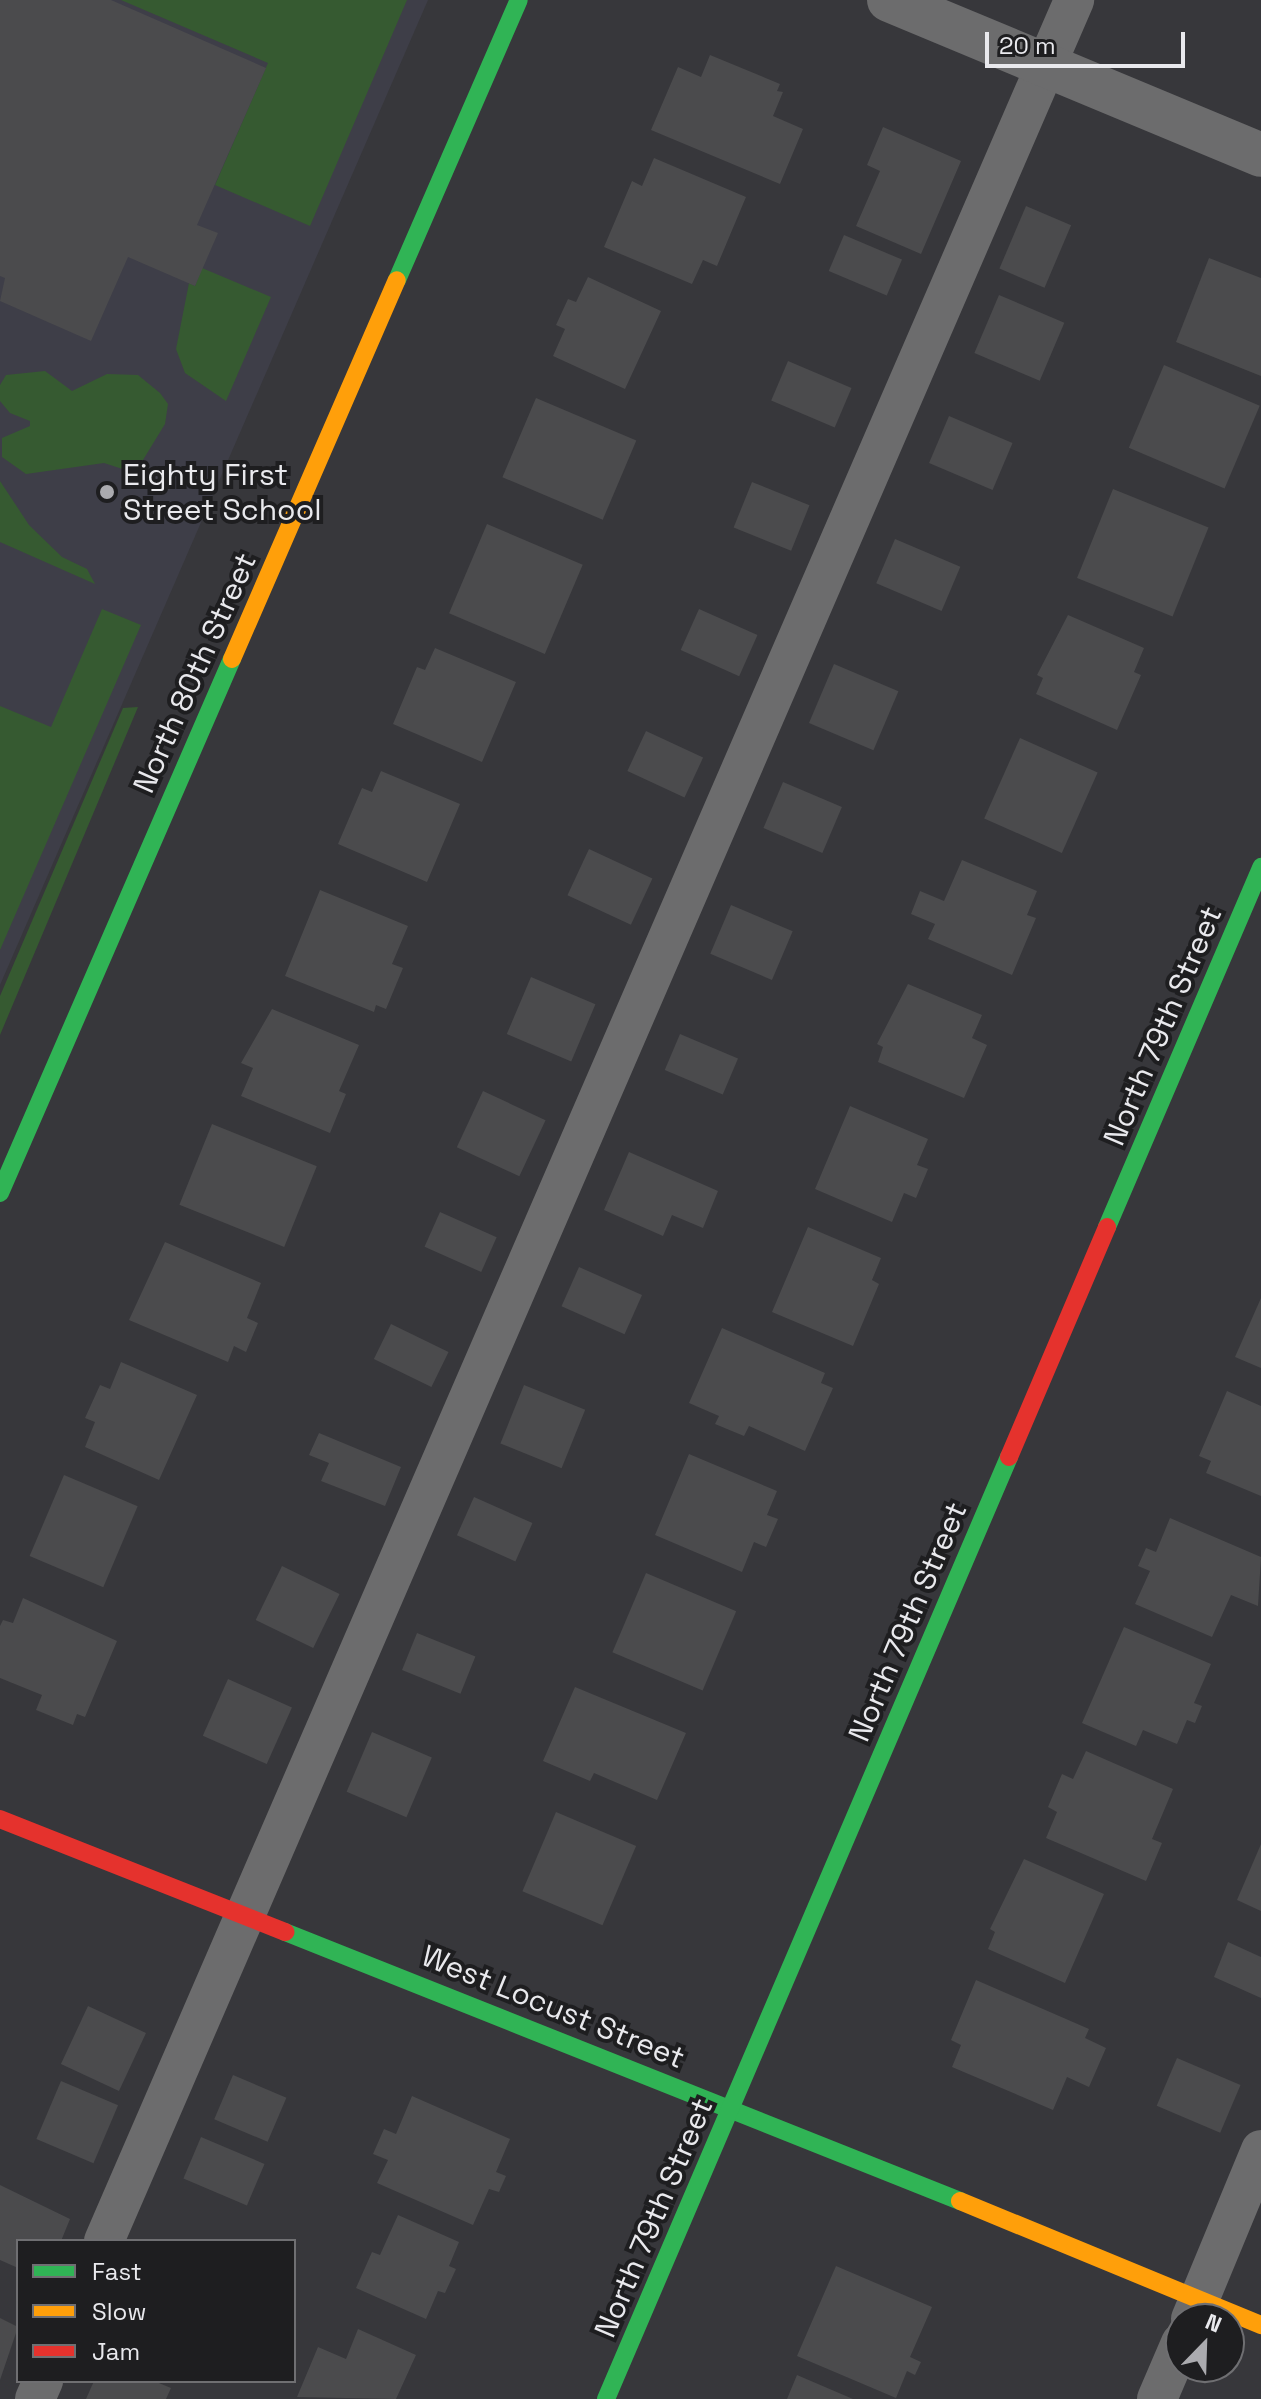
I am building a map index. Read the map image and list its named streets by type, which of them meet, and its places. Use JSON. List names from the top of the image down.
{
  "streets": {
    "street": ["North 80th Street", "North 79th Street", "West Locust Street"]
  },
  "crossings": [
    ["North 79th Street", "West Locust Street"]
  ],
  "places": ["Eighty First Street School"],
  "legend": ["Fast", "Slow", "Jam"],
  "scale_bar": "20 m",
  "north": "top right"
}
